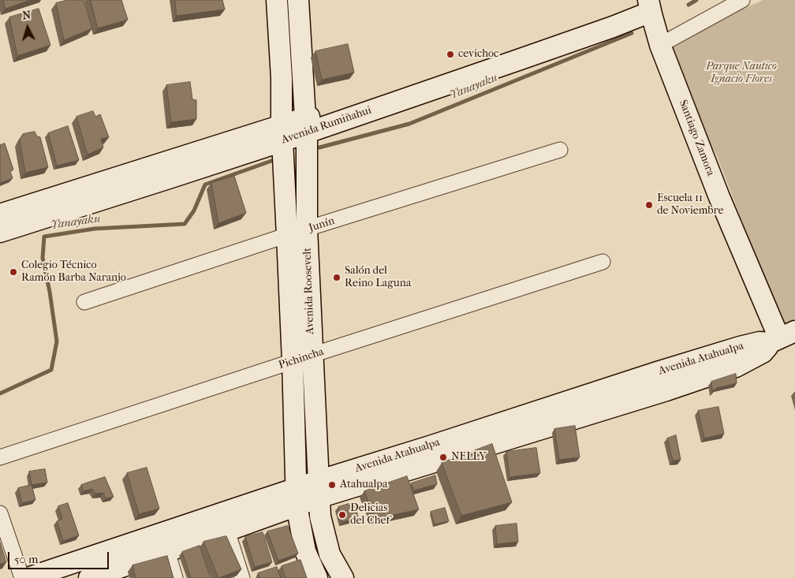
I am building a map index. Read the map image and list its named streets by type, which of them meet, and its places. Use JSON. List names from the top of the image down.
{
  "streets": {
    "street": [
      "Avenida Rumiñahui",
      "Santiago Zamora",
      "Junín",
      "Avenida Roosevelt",
      "Pichincha",
      "Avenida Atahualpa"
    ]
  },
  "crossings": [
    ["Avenida Rumiñahui", "Santiago Zamora"],
    ["Avenida Rumiñahui", "Avenida Roosevelt"],
    ["Santiago Zamora", "Avenida Atahualpa"],
    ["Junín", "Avenida Roosevelt"],
    ["Avenida Roosevelt", "Pichincha"],
    ["Avenida Roosevelt", "Avenida Atahualpa"]
  ],
  "water": ["Yanayaku"],
  "parks": ["Parque Nautico Ignacio Flores"],
  "places": [
    "cevichoc",
    "Escuela 11 de Noviembre",
    "Colegio Técnico Ramón Barba Naranjo",
    "Salón del Reino Laguna",
    "NELLY",
    "Atahualpa",
    "Delicias del Chef"
  ],
  "scale_bar": "50 m",
  "north": "top"
}
